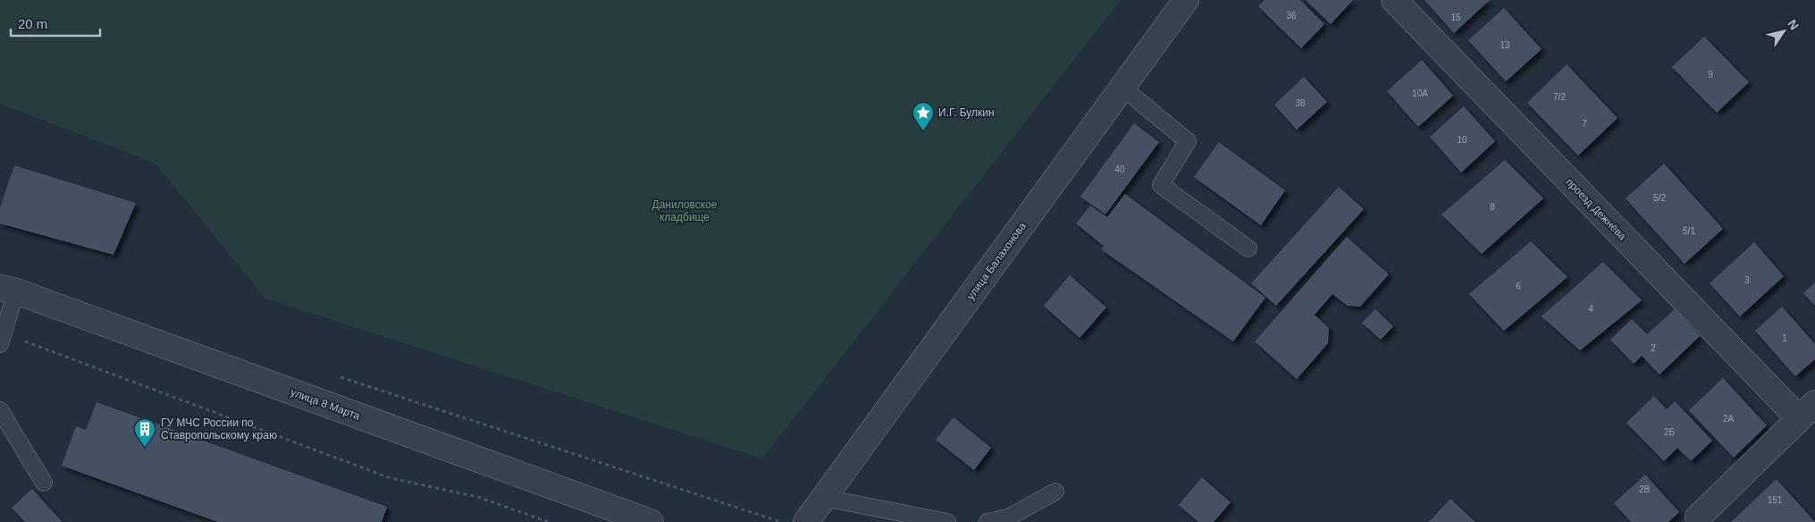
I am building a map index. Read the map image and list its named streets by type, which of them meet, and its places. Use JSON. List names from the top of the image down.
{
  "streets": {
    "street": ["проезд Дежнёва", "улица Балахонова", "улица 8 Марта"]
  },
  "parks": ["Даниловское кладбище"],
  "places": {
    "place": ["И.Г. Булкин"],
    "building": ["ГУ МЧС России по Ставропольскому краю"]
  },
  "house_numbers": [
    "36",
    "15",
    "13",
    "9",
    "10А",
    "7/2",
    "38",
    "7",
    "10",
    "40",
    "5/2",
    "8",
    "5/1",
    "3",
    "6",
    "4",
    "1",
    "2",
    "2А",
    "2Б",
    "2В",
    "151"
  ],
  "scale_bar": "20 m",
  "north": "top right"
}
